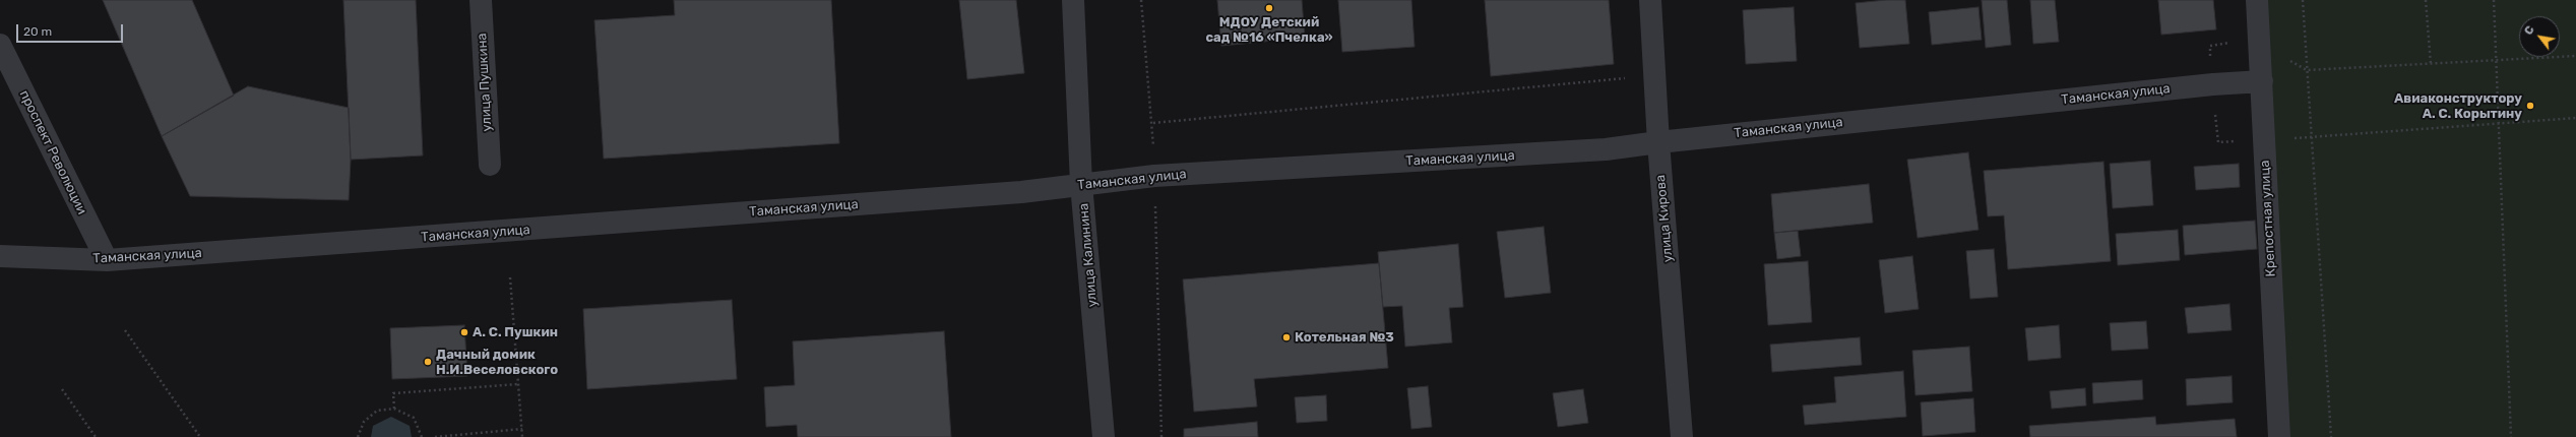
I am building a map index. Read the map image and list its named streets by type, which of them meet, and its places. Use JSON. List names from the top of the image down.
{
  "streets": {
    "street": [
      "улица Пушкина",
      "Таманская улица",
      "проспект Революции",
      "улица Кирова",
      "Крепостная улица",
      "улица Калинина"
    ]
  },
  "crossings": [
    ["Таманская улица", "проспект Революции"],
    ["Таманская улица", "улица Кирова"],
    ["Таманская улица", "Крепостная улица"],
    ["Таманская улица", "улица Калинина"]
  ],
  "places": [
    "МДОУ Детский сад №16 «Пчелка»",
    "Авиаконструктору А. С. Корытину",
    "А. С. Пушкин",
    "Котельная №3",
    "Дачный домик Н.И.Веселовского"
  ],
  "scale_bar": "20 m",
  "north": "top left"
}
